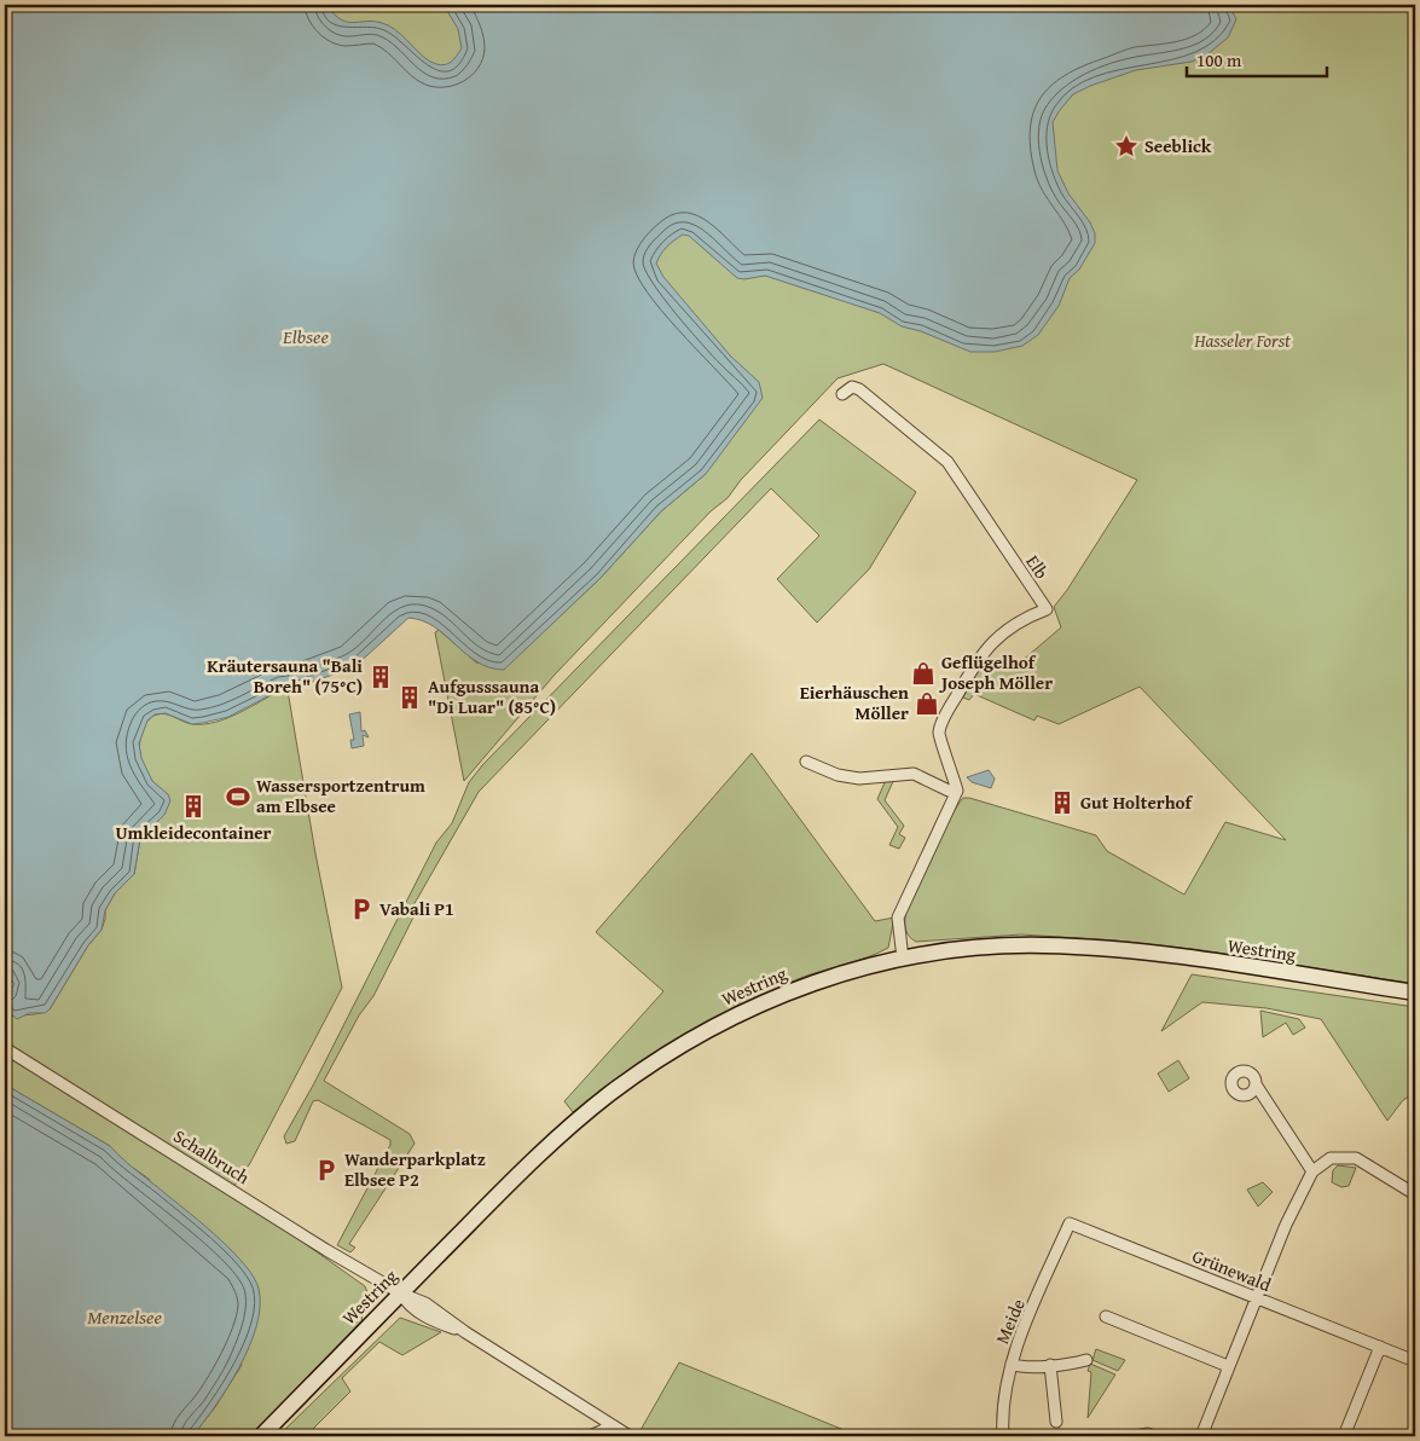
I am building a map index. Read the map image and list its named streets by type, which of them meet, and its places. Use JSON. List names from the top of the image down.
{
  "streets": {
    "main road": ["Westring"],
    "street": [
      "Elb",
      "Schalbruch",
      "Grünewald",
      "Meide"
    ]
  },
  "crossings": [
    ["Westring", "Schalbruch"],
    ["Grünewald", "Meide"]
  ],
  "water": ["Elbsee", "Menzelsee"],
  "parks": ["Hasseler Forst"],
  "places": {
    "place": ["Seeblick"],
    "shop": ["Geflügelhof Joseph Möller", "Eierhäuschen Möller"],
    "building": [
      "Kräutersauna \"Bali Boreh\" (75°C)",
      "Aufgusssauna \"Di Luar\" (85°C)",
      "Gut Holterhof",
      "Umkleidecontainer"
    ],
    "sports": ["Wassersportzentrum am Elbsee"],
    "parking": ["Vabali P1", "Wanderparkplatz Elbsee P2"]
  },
  "scale_bar": "100 m"
}
